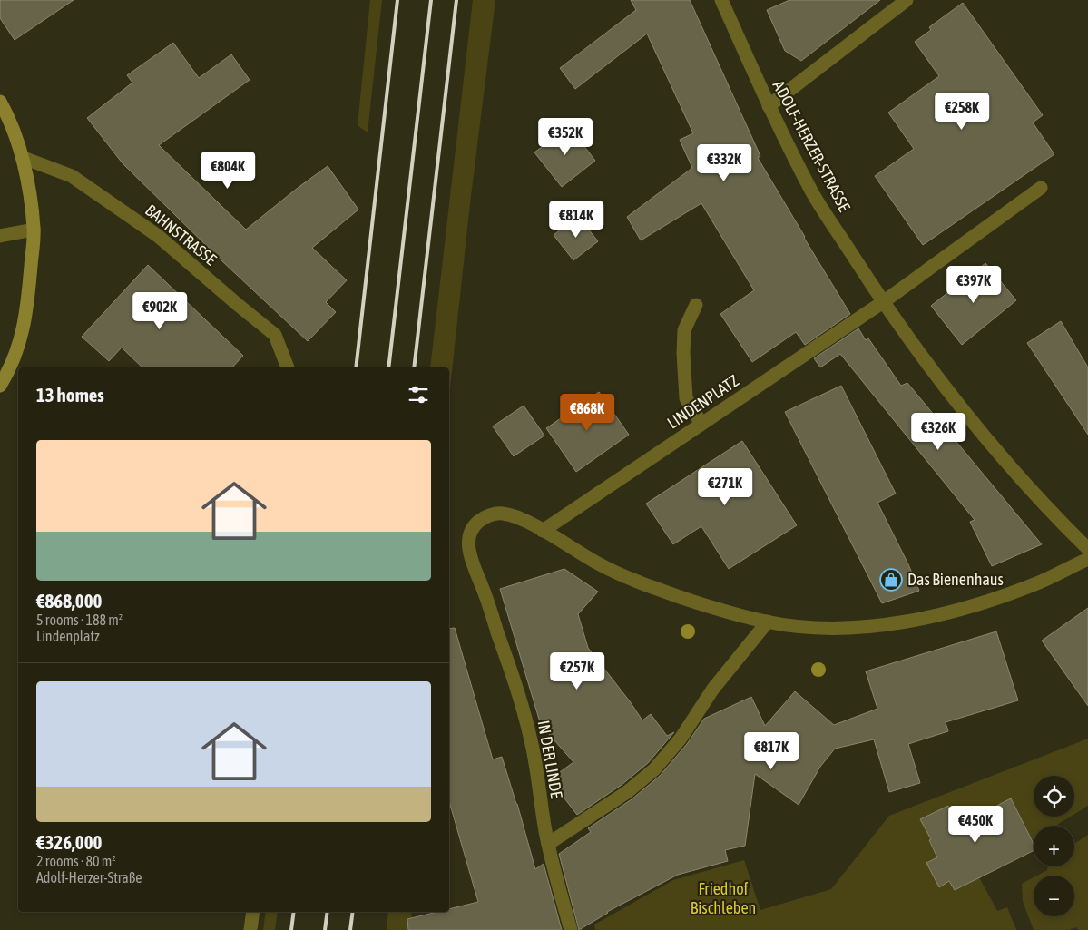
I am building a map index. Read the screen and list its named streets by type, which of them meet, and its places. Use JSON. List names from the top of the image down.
{
  "streets": {
    "street": [
      "ADOLF-HERZER-STRASSE",
      "BAHNSTRASSE",
      "LINDENPLATZ",
      "IN DER LINDE"
    ]
  },
  "crossings": [
    ["ADOLF-HERZER-STRASSE", "LINDENPLATZ"],
    ["LINDENPLATZ", "IN DER LINDE"]
  ],
  "parks": ["Friedhof Bischleben"],
  "places": {
    "shop": ["Das Bienenhaus"]
  },
  "page": {
    "price": [
      "€258K",
      "€352K",
      "€332K",
      "€804K",
      "€814K",
      "€397K",
      "€902K",
      "€868K",
      "€326K",
      "€271K",
      "€257K",
      "€817K",
      "€450K"
    ],
    "heading": "13 homes",
    "list": [
      {
        "name": "€868,000",
        "note": "5 rooms · 188 m² · Lindenplatz"
      },
      {
        "name": "€326,000",
        "note": "2 rooms · 80 m² · Adolf-Herzer-Straße"
      }
    ],
    "map_buttons": ["+", "−"]
  }
}
